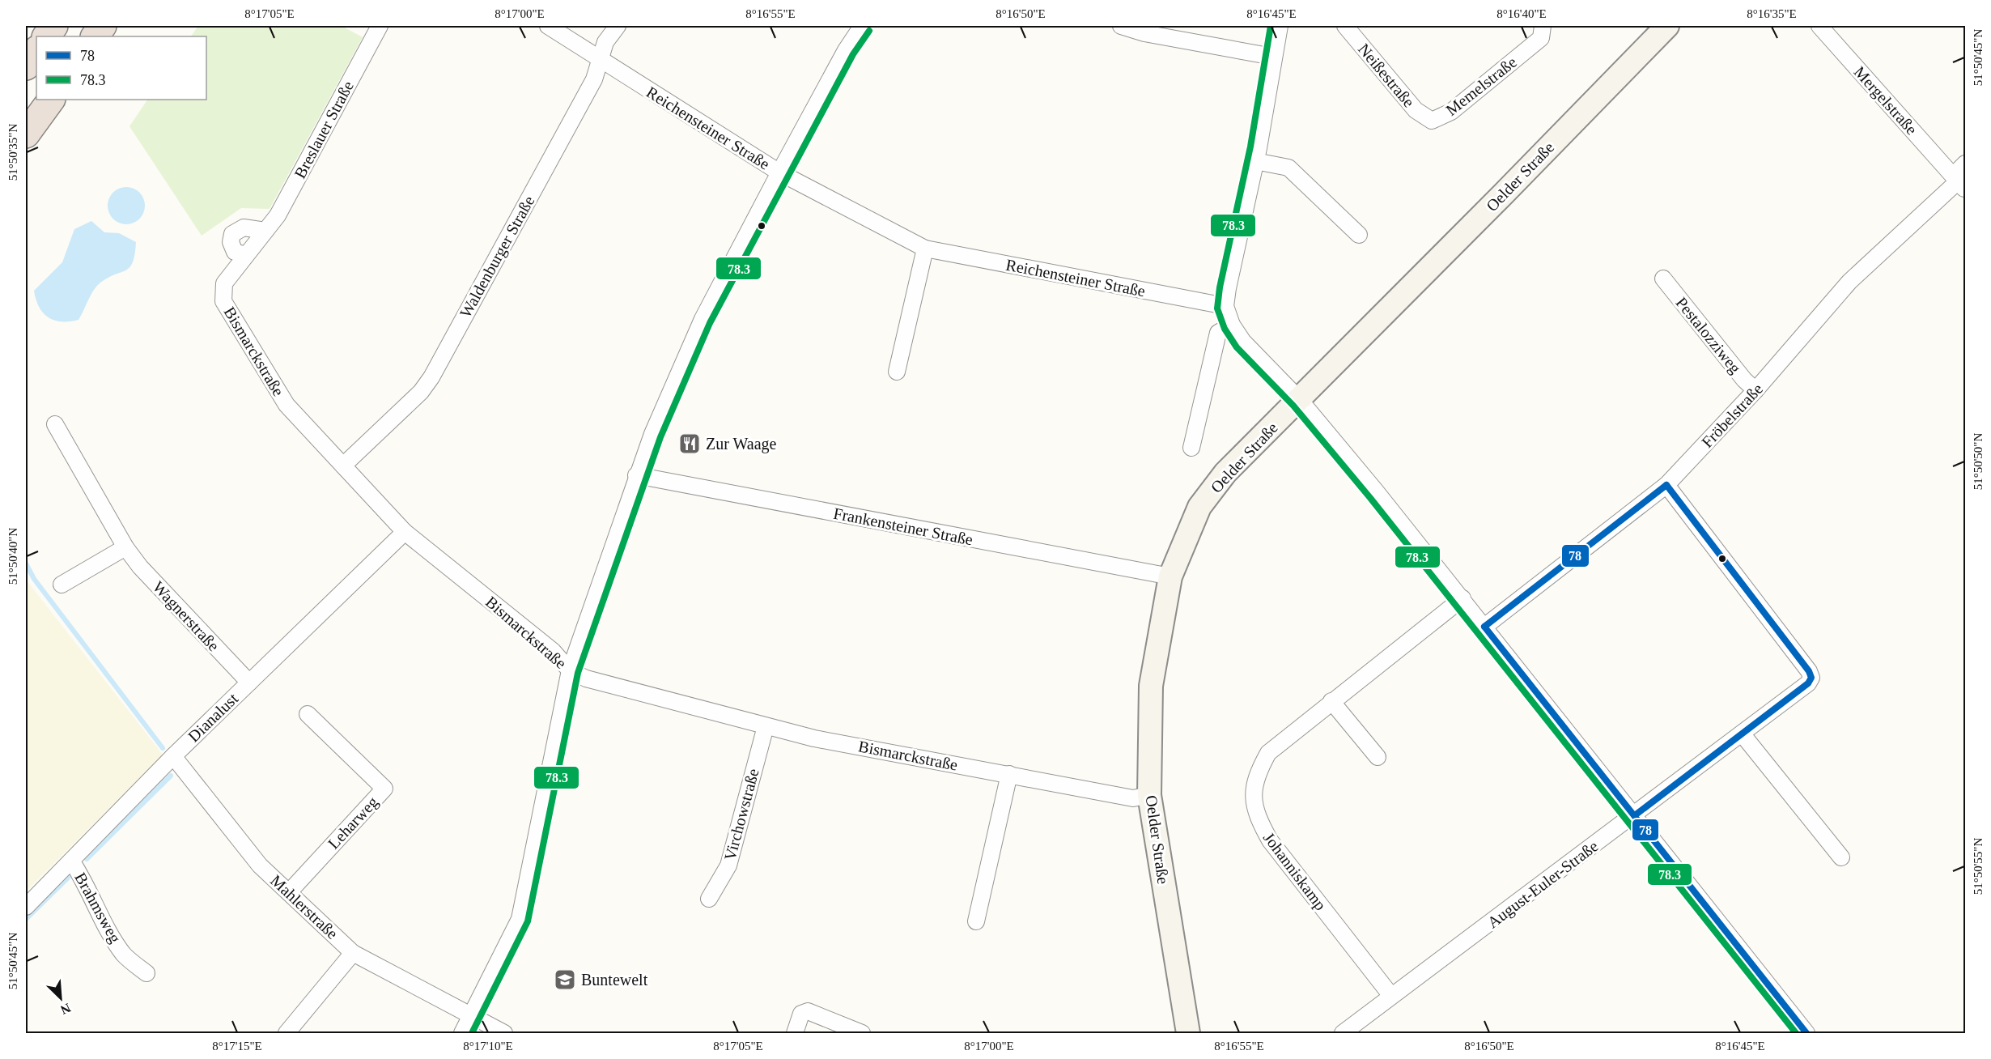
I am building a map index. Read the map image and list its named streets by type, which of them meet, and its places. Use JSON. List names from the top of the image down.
{
  "streets": {
    "street": [
      "Neißestraße",
      "Memelstraße",
      "Mergelstraße",
      "Reichensteiner Straße",
      "Breslauer Straße",
      "Oelder Straße",
      "Waldenburger Straße",
      "Pestalozziweg",
      "Bismarckstraße",
      "Fröbelstraße",
      "Frankensteiner Straße",
      "Wagnerstraße",
      "Dianalust",
      "Virchowstraße",
      "Leharweg",
      "Johanniskamp",
      "August-Euler-Straße",
      "Mahlerstraße",
      "Brahmsweg"
    ]
  },
  "crossings": [
    ["Neißestraße", "Memelstraße"],
    ["Mergelstraße", "Fröbelstraße"],
    ["Reichensteiner Straße", "Waldenburger Straße"],
    ["Breslauer Straße", "Bismarckstraße"],
    ["Oelder Straße", "Bismarckstraße"],
    ["Oelder Straße", "Frankensteiner Straße"],
    ["Waldenburger Straße", "Bismarckstraße"],
    ["Pestalozziweg", "Fröbelstraße"],
    ["Bismarckstraße", "Dianalust"],
    ["Bismarckstraße", "Virchowstraße"],
    ["Fröbelstraße", "August-Euler-Straße"],
    ["Wagnerstraße", "Dianalust"],
    ["Dianalust", "Mahlerstraße"],
    ["Dianalust", "Brahmsweg"],
    ["Leharweg", "Mahlerstraße"],
    ["Johanniskamp", "August-Euler-Straße"]
  ],
  "places": {
    "restaurant": ["Zur Waage"],
    "school or university": ["Buntewelt"]
  },
  "lines": ["transit line 78.3", "transit line 78"],
  "legend": ["78", "78.3"],
  "north": "bottom right",
  "coordinates": [
    "8°17'05\"E",
    "8°17'00\"E",
    "8°16'55\"E",
    "8°16'50\"E",
    "8°16'45\"E",
    "8°16'40\"E",
    "8°16'35\"E",
    "51°50'45\"N",
    "51°50'35\"N",
    "51°50'50\"N",
    "51°50'40\"N",
    "51°50'55\"N",
    "8°17'15\"E",
    "8°17'10\"E"
  ]
}
